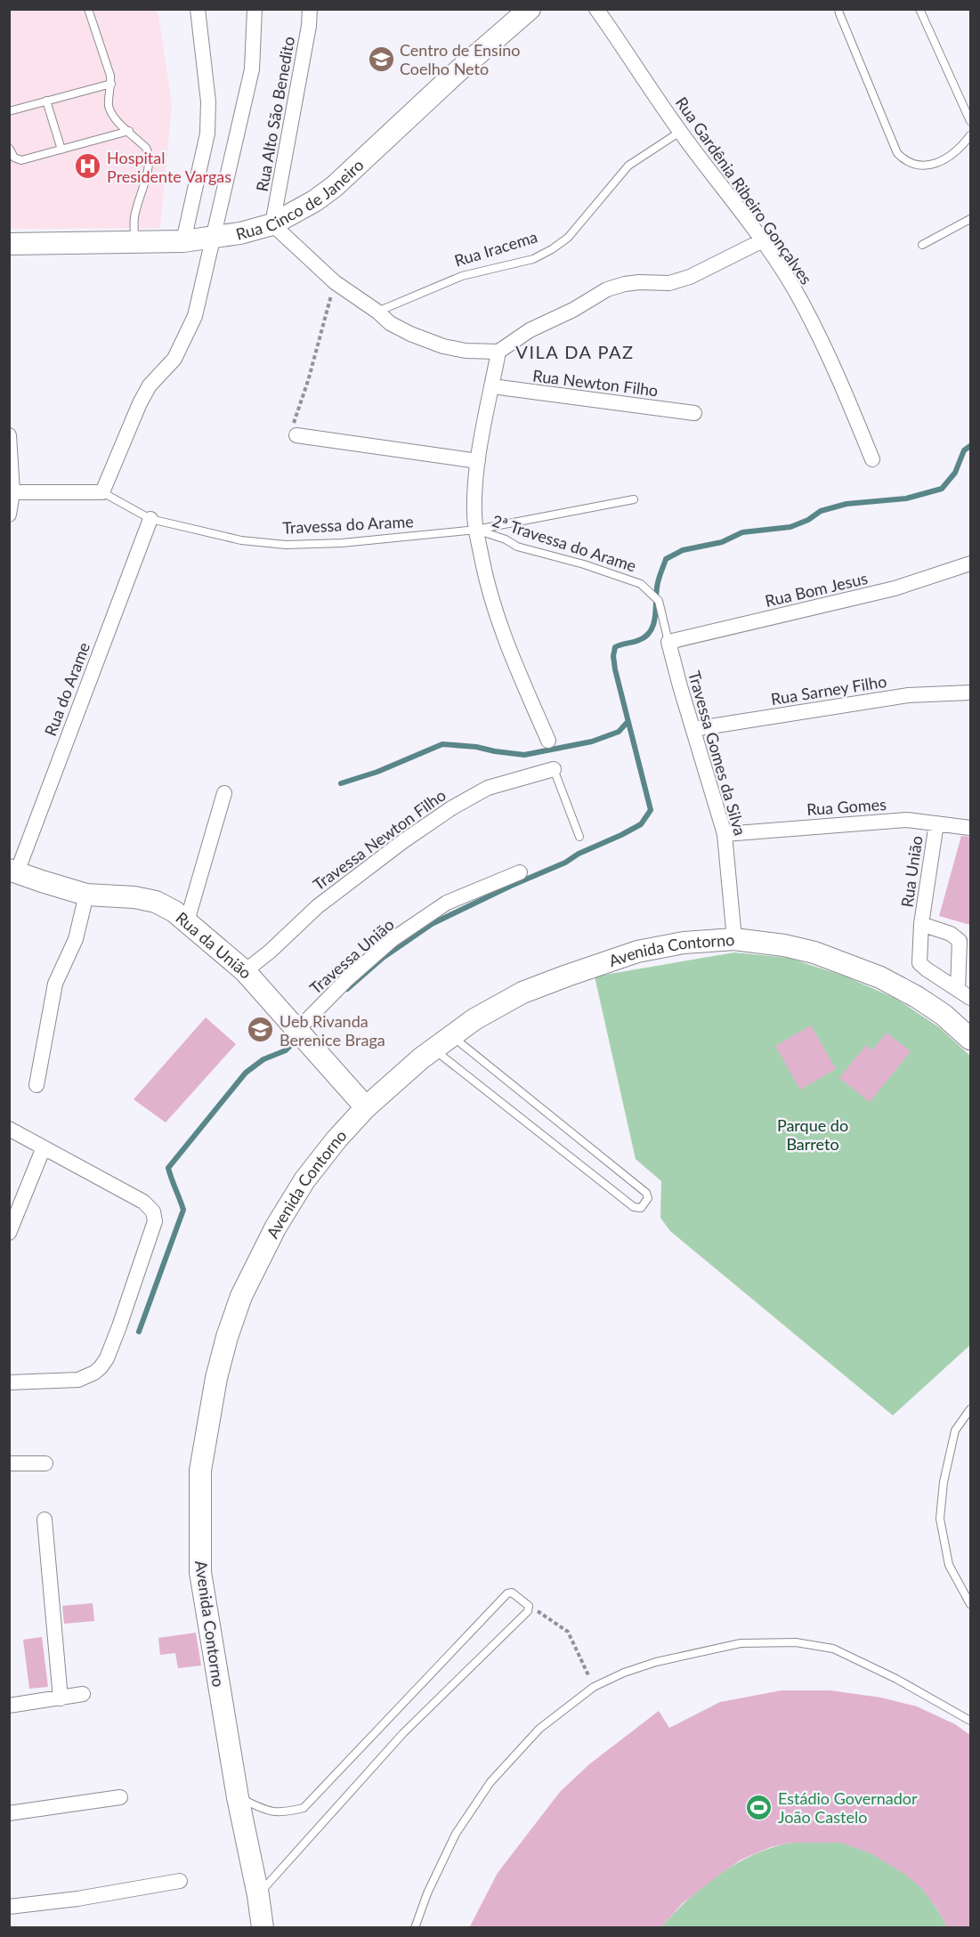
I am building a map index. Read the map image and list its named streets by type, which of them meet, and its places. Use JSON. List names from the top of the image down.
{
  "streets": {
    "street": [
      "Rua Alto São Benedito",
      "Rua Gardênia Ribeiro Gonçalves",
      "Rua Cinco de Janeiro",
      "Rua Newton Filho",
      "Rua Bom Jesus",
      "Rua do Arame",
      "Rua Sarney Filho",
      "Travessa Gomes da Silva",
      "Rua Gomes",
      "Travessa Newton Filho",
      "Rua União",
      "Rua da União",
      "Avenida Contorno",
      "Travessa União"
    ],
    "lane": ["Rua Iracema", "Travessa do Arame", "2ª Travessa do Arame"]
  },
  "crossings": [
    ["Rua Alto São Benedito", "Rua Cinco de Janeiro"],
    ["Rua Gardênia Ribeiro Gonçalves", "Rua Iracema"],
    ["Travessa do Arame", "2ª Travessa do Arame"],
    ["Travessa do Arame", "Rua do Arame"],
    ["2ª Travessa do Arame", "Rua Bom Jesus"],
    ["2ª Travessa do Arame", "Travessa Gomes da Silva"],
    ["Rua Bom Jesus", "Travessa Gomes da Silva"],
    ["Rua do Arame", "Rua da União"],
    ["Rua Sarney Filho", "Travessa Gomes da Silva"],
    ["Travessa Gomes da Silva", "Rua Gomes"],
    ["Travessa Gomes da Silva", "Avenida Contorno"],
    ["Rua Gomes", "Rua União"],
    ["Travessa Newton Filho", "Rua da União"],
    ["Rua da União", "Avenida Contorno"],
    ["Rua da União", "Travessa União"]
  ],
  "districts": ["VILA DA PAZ"],
  "parks": ["Parque do Barreto"],
  "places": {
    "school or university": ["Centro de Ensino Coelho Neto", "Ueb Rivanda Berenice Braga"],
    "hospital": ["Hospital Presidente Vargas"],
    "sports": ["Estádio Governador João Castelo"]
  }
}
